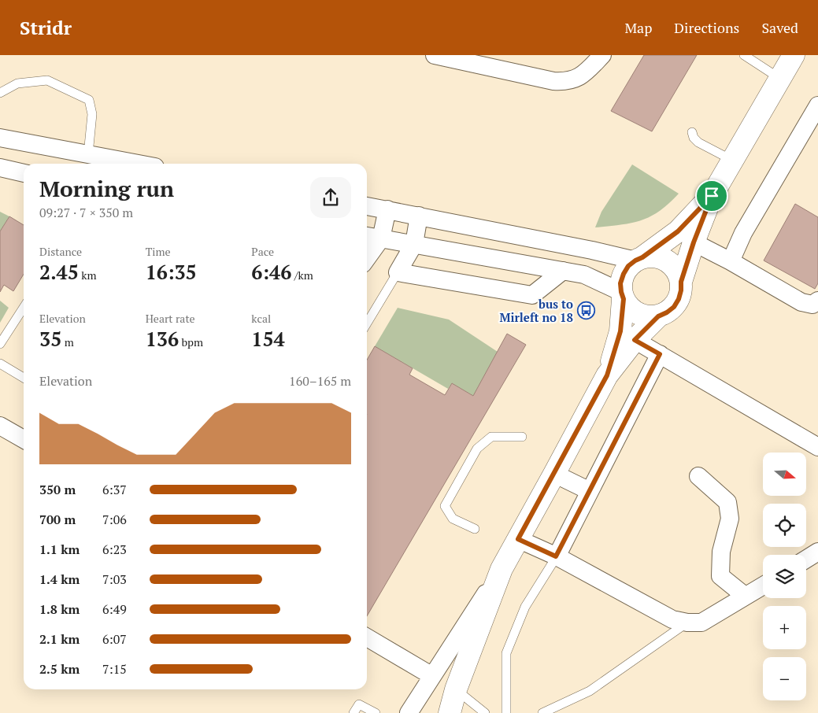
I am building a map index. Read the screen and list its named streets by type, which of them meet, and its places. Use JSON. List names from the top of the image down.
{
  "places": {
    "bus stop": ["bus to Mirleft no 18"]
  },
  "north": "right",
  "page": {
    "header": "Stridr",
    "nav": ["Map", "Directions", "Saved"],
    "heading": ["Morning run", "09:27 · 7 × 350 m"],
    "stats": [
      ["Distance", "2.45 km"],
      ["Time", "16:35"],
      ["Pace", "6:46 /km"],
      ["Elevation", "35 m"],
      ["Heart rate", "136 bpm"],
      ["kcal", "154"]
    ],
    "chart": ["Elevation", "160–165 m"],
    "map_buttons": ["+", "−"],
    "list": [
      {
        "name": "350 m",
        "note": "6:37"
      },
      {
        "name": "700 m",
        "note": "7:06"
      },
      {
        "name": "1.1 km",
        "note": "6:23"
      },
      {
        "name": "1.4 km",
        "note": "7:03"
      },
      {
        "name": "1.8 km",
        "note": "6:49"
      },
      {
        "name": "2.1 km",
        "note": "6:07"
      },
      {
        "name": "2.5 km",
        "note": "7:15"
      }
    ]
  }
}
